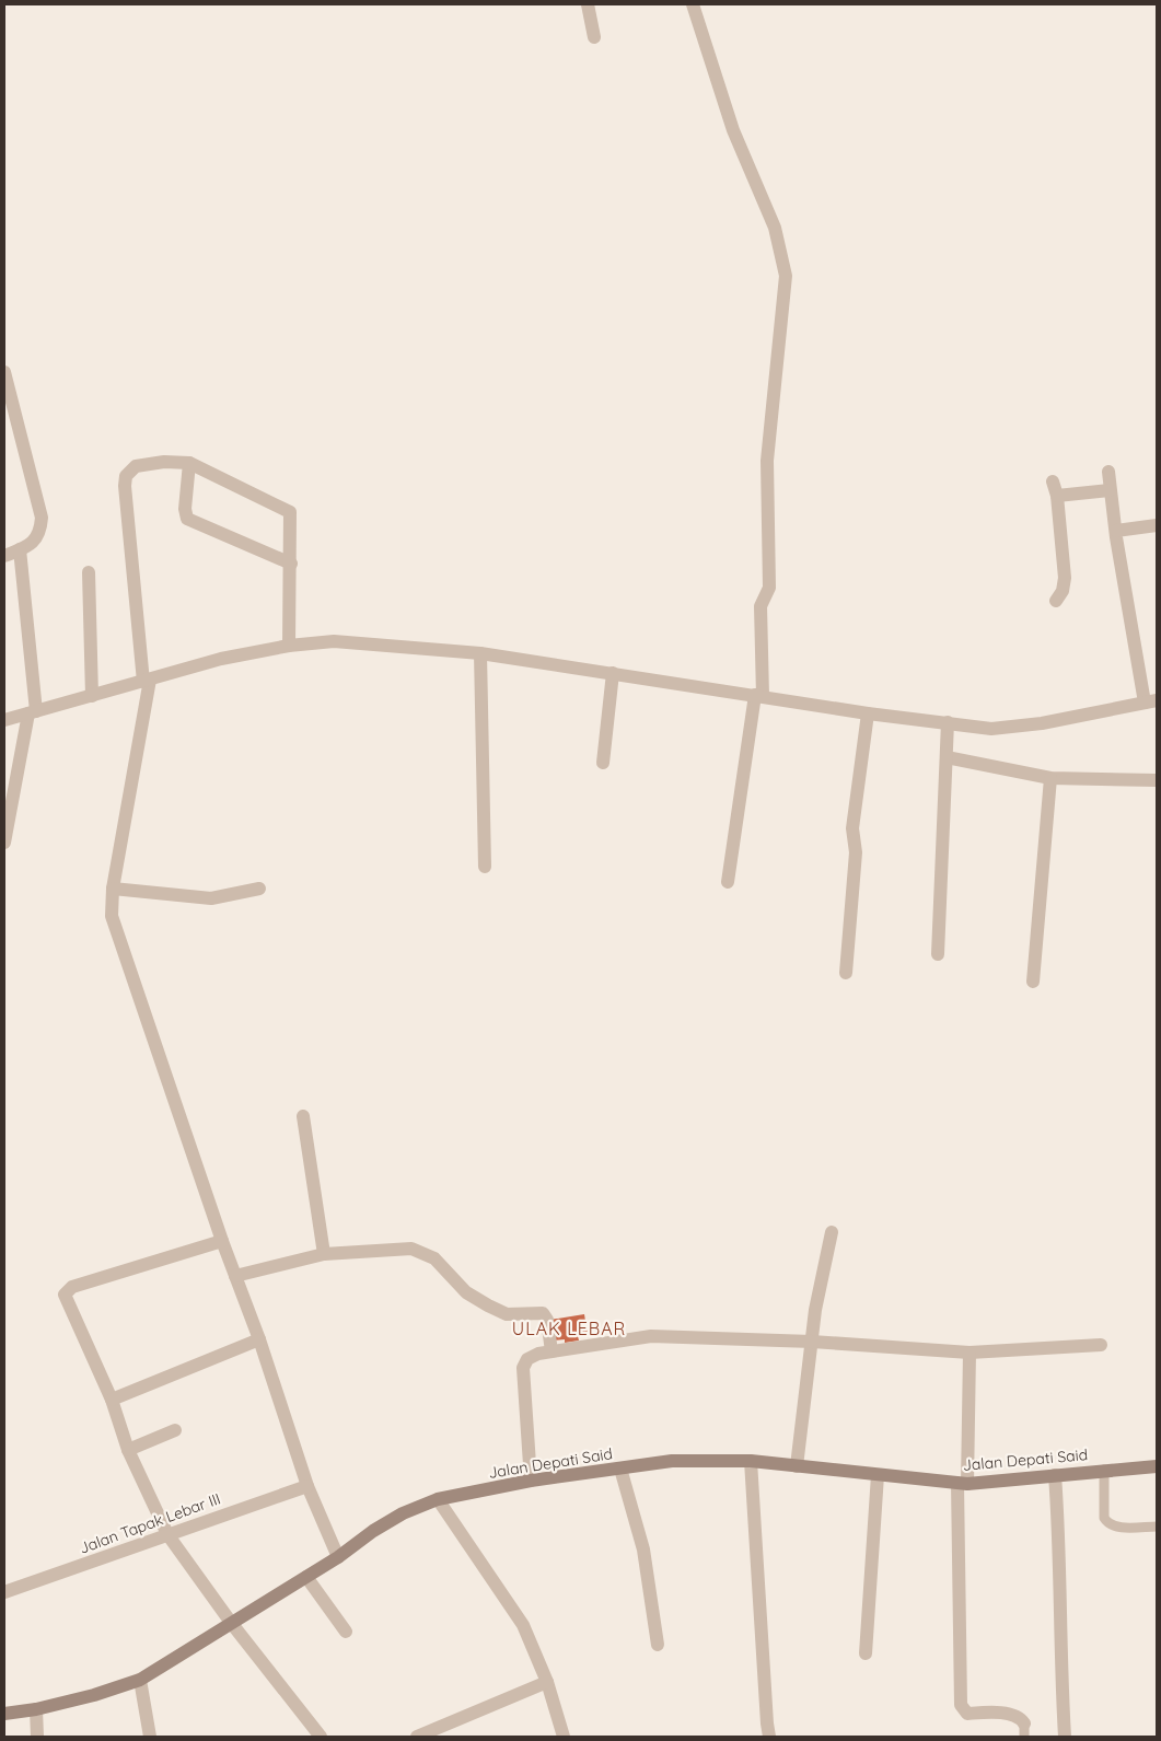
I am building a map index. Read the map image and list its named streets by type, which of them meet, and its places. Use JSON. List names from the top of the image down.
{
  "streets": {
    "main road": ["Jalan Depati Said"],
    "street": ["Jalan Tapak Lebar III"]
  },
  "districts": ["ULAK LEBAR"]
}
